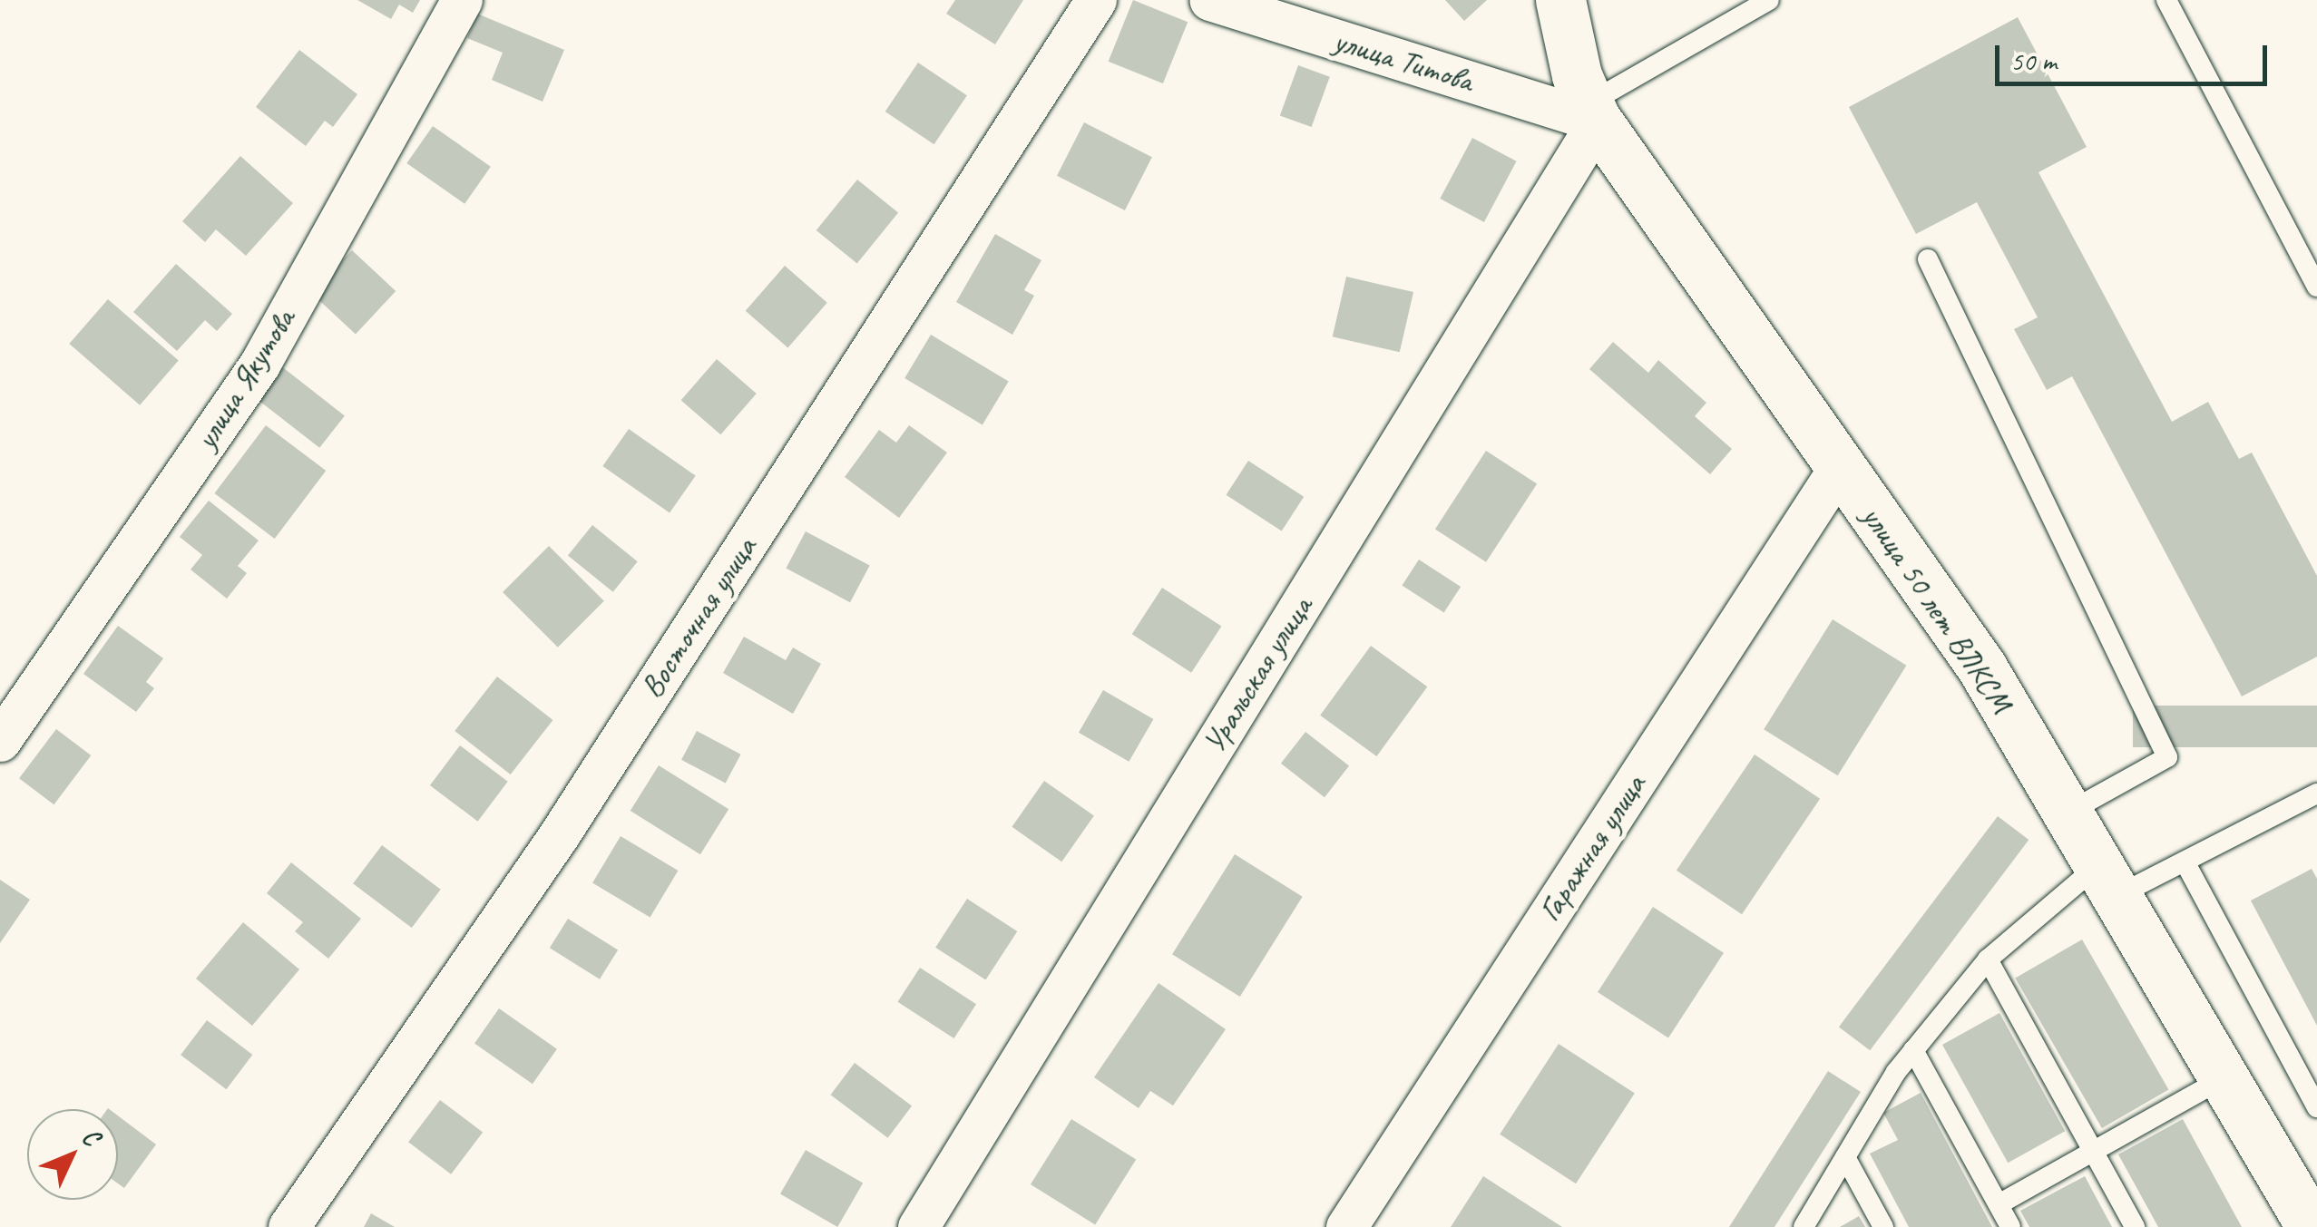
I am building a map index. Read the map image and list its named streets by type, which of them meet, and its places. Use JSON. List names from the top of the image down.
{
  "streets": {
    "street": [
      "улица Титова",
      "улица Якутова",
      "улица 50 лет ВЛКСМ",
      "Восточная улица",
      "Уральская улица",
      "Гаражная улица"
    ]
  },
  "crossings": [
    ["улица Титова", "улица 50 лет ВЛКСМ"],
    ["улица Титова", "Уральская улица"],
    ["улица 50 лет ВЛКСМ", "Уральская улица"],
    ["улица 50 лет ВЛКСМ", "Гаражная улица"]
  ],
  "scale_bar": "50 m",
  "north": "top right"
}
